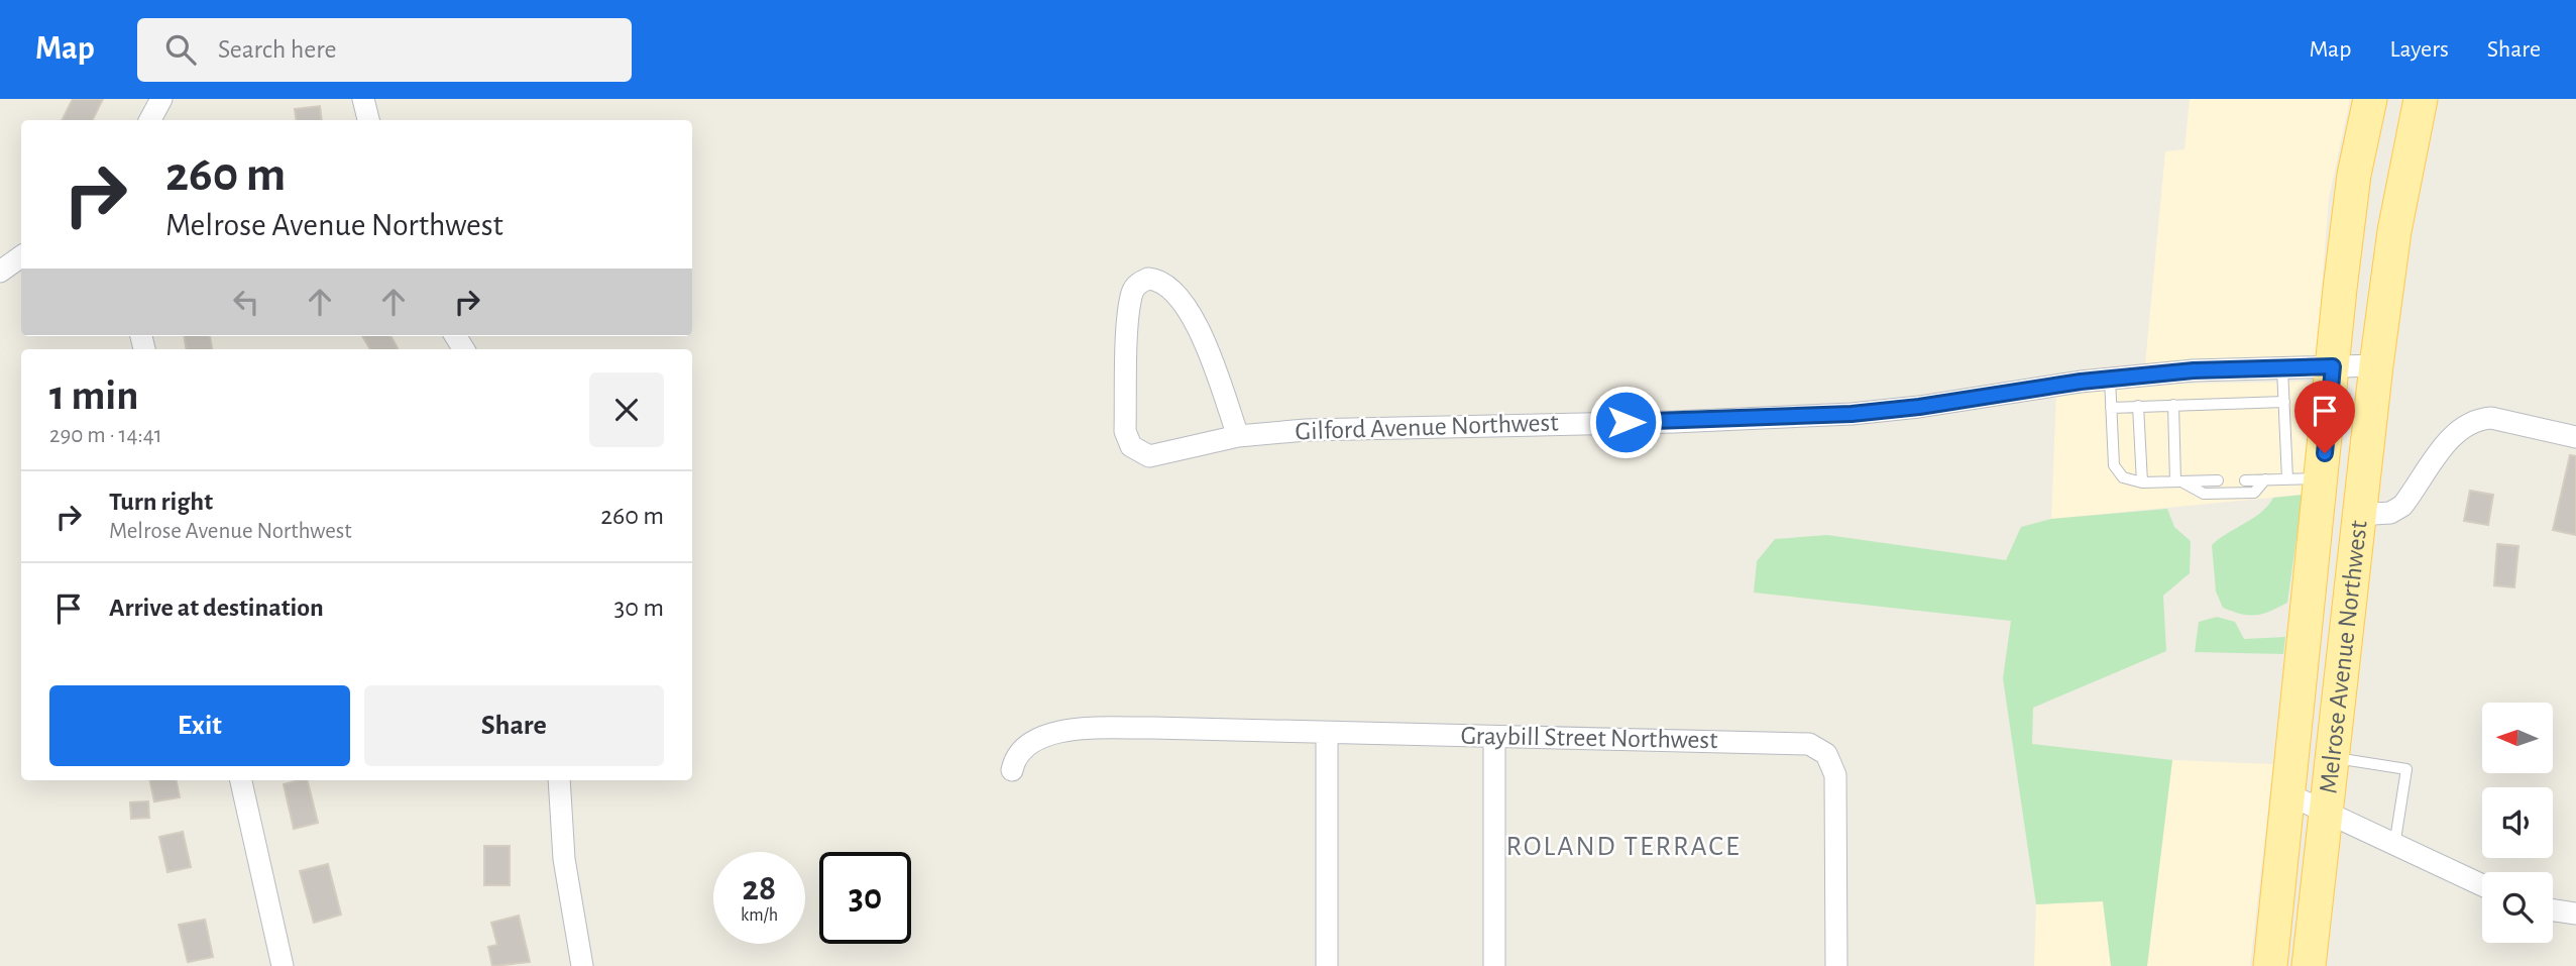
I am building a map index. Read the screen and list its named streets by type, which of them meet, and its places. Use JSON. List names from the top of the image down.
{
  "streets": {
    "main road": ["Melrose Avenue Northwest"],
    "street": ["Gilford Avenue Northwest", "Graybill Street Northwest"]
  },
  "crossings": [
    ["Gilford Avenue Northwest", "Melrose Avenue Northwest"]
  ],
  "districts": ["ROLAND TERRACE"],
  "north": "left",
  "page": {
    "header": "Map",
    "search": "Search here",
    "nav": ["Map", "Layers", "Share"],
    "turn": ["260 m", "Melrose Avenue Northwest"],
    "heading": ["1 min", "290 m · 14:41"],
    "list": [
      {
        "name": "Turn right",
        "note": "Melrose Avenue Northwest",
        "value": "260 m"
      },
      {
        "name": "Arrive at destination",
        "value": "30 m"
      }
    ],
    "buttons": ["Exit", "Share"],
    "speed": "28 km/h",
    "limit": "30"
  }
}
